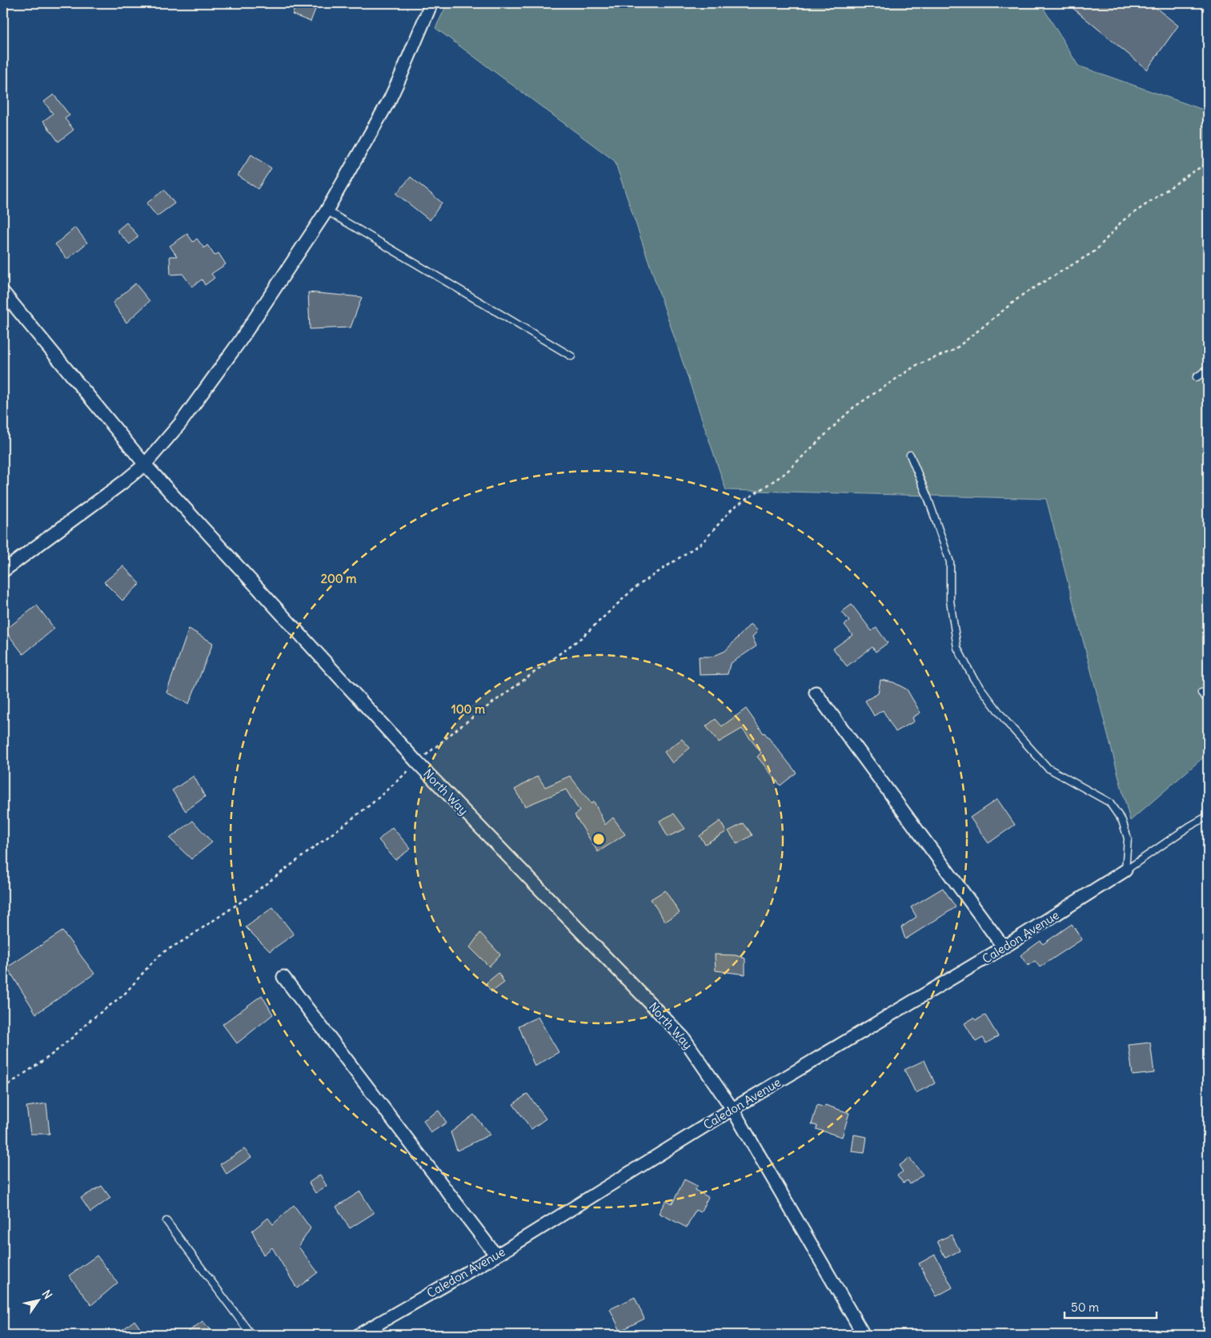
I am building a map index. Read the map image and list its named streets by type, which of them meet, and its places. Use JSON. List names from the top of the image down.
{
  "streets": {
    "street": ["North Way", "Caledon Avenue"]
  },
  "crossings": [
    ["North Way", "Caledon Avenue"]
  ],
  "scale_bar": "50 m",
  "north": "top right",
  "rings": ["200 m", "100 m"]
}
